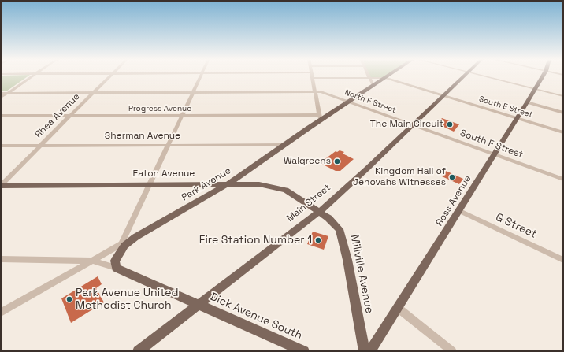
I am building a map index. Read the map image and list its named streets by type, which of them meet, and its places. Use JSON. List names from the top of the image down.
{
  "streets": {
    "main road": [
      "Eaton Avenue",
      "Park Avenue",
      "Ross Avenue",
      "Main Street",
      "Millville Avenue",
      "Dick Avenue South"
    ],
    "street": [
      "North F Street",
      "South E Street",
      "Progress Avenue",
      "Rhea Avenue",
      "Sherman Avenue",
      "South F Street",
      "G Street"
    ]
  },
  "crossings": [
    ["North F Street", "Rhea Avenue"],
    ["North F Street", "South F Street"],
    ["North F Street", "Park Avenue"],
    ["North F Street", "Main Street"],
    ["South E Street", "Park Avenue"],
    ["South E Street", "Ross Avenue"],
    ["South E Street", "Main Street"],
    ["Progress Avenue", "Rhea Avenue"],
    ["Progress Avenue", "Park Avenue"],
    ["Rhea Avenue", "Sherman Avenue"],
    ["Rhea Avenue", "Eaton Avenue"],
    ["Sherman Avenue", "Park Avenue"],
    ["South F Street", "Ross Avenue"],
    ["South F Street", "Main Street"],
    ["Eaton Avenue", "Park Avenue"],
    ["Eaton Avenue", "Main Street"],
    ["Eaton Avenue", "Millville Avenue"],
    ["Ross Avenue", "G Street"],
    ["Main Street", "Millville Avenue"],
    ["Main Street", "Dick Avenue South"]
  ],
  "places": [
    "The Main Circuit",
    "Walgreens",
    "Kingdom Hall of Jehovahs Witnesses",
    "Fire Station Number 1",
    "Park Avenue United Methodist Church"
  ]
}
